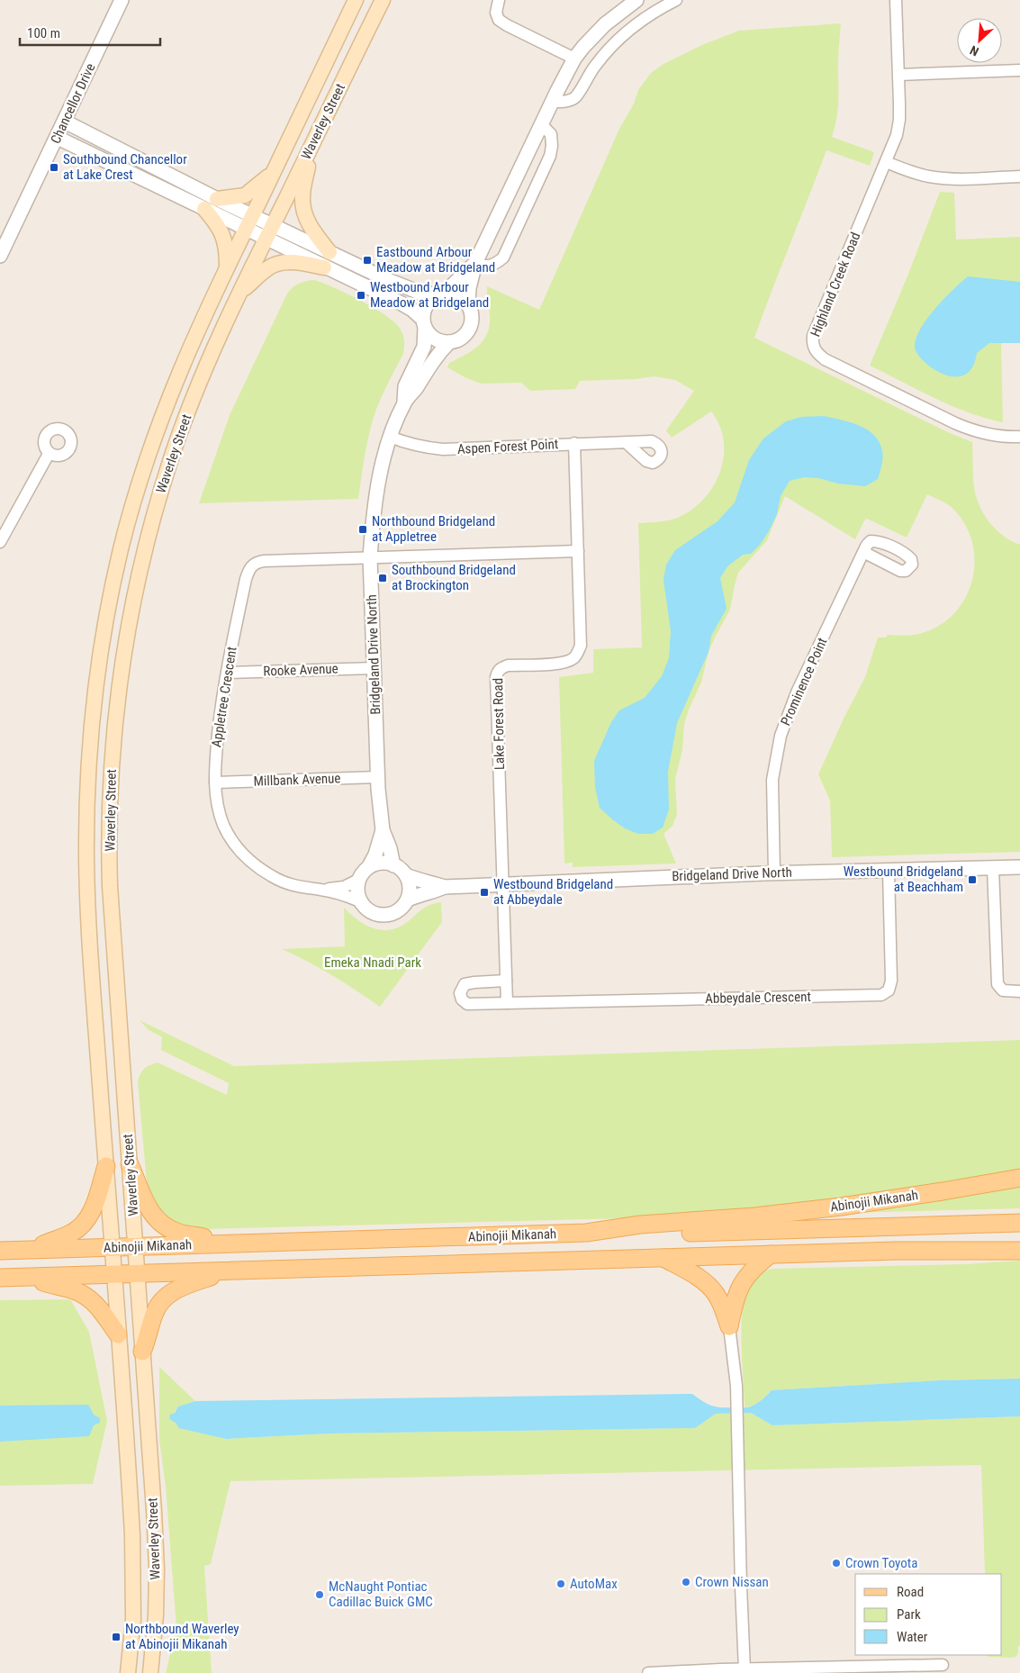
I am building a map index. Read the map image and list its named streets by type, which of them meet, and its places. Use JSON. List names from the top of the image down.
{
  "streets": {
    "main road": ["Waverley Street", "Abinojii Mikanah"],
    "street": [
      "Chancellor Drive",
      "Highland Creek Road",
      "Aspen Forest Point",
      "Bridgeland Drive North",
      "Rooke Avenue",
      "Prominence Point",
      "Appletree Crescent",
      "Lake Forest Road",
      "Millbank Avenue",
      "Abbeydale Crescent"
    ]
  },
  "crossings": [
    ["Waverley Street", "Abinojii Mikanah"],
    ["Aspen Forest Point", "Bridgeland Drive North"],
    ["Aspen Forest Point", "Lake Forest Road"],
    ["Bridgeland Drive North", "Rooke Avenue"],
    ["Bridgeland Drive North", "Prominence Point"],
    ["Bridgeland Drive North", "Appletree Crescent"],
    ["Bridgeland Drive North", "Lake Forest Road"],
    ["Bridgeland Drive North", "Millbank Avenue"],
    ["Bridgeland Drive North", "Abbeydale Crescent"],
    ["Rooke Avenue", "Appletree Crescent"],
    ["Appletree Crescent", "Millbank Avenue"]
  ],
  "parks": ["Emeka Nnadi Park"],
  "places": {
    "transit": [
      "Southbound Chancellor at Lake Crest",
      "Eastbound Arbour Meadow at Bridgeland",
      "Westbound Arbour Meadow at Bridgeland",
      "Northbound Bridgeland at Appletree",
      "Southbound Bridgeland at Brockington",
      "Westbound Bridgeland at Beachham",
      "Westbound Bridgeland at Abbeydale",
      "Northbound Waverley at Abinojii Mikanah"
    ],
    "other": [
      "Crown Toyota",
      "Crown Nissan",
      "AutoMax",
      "McNaught Pontiac Cadillac Buick GMC"
    ]
  },
  "legend": ["Road", "Park", "Water"],
  "scale_bar": "100 m",
  "north": "bottom left"
}
